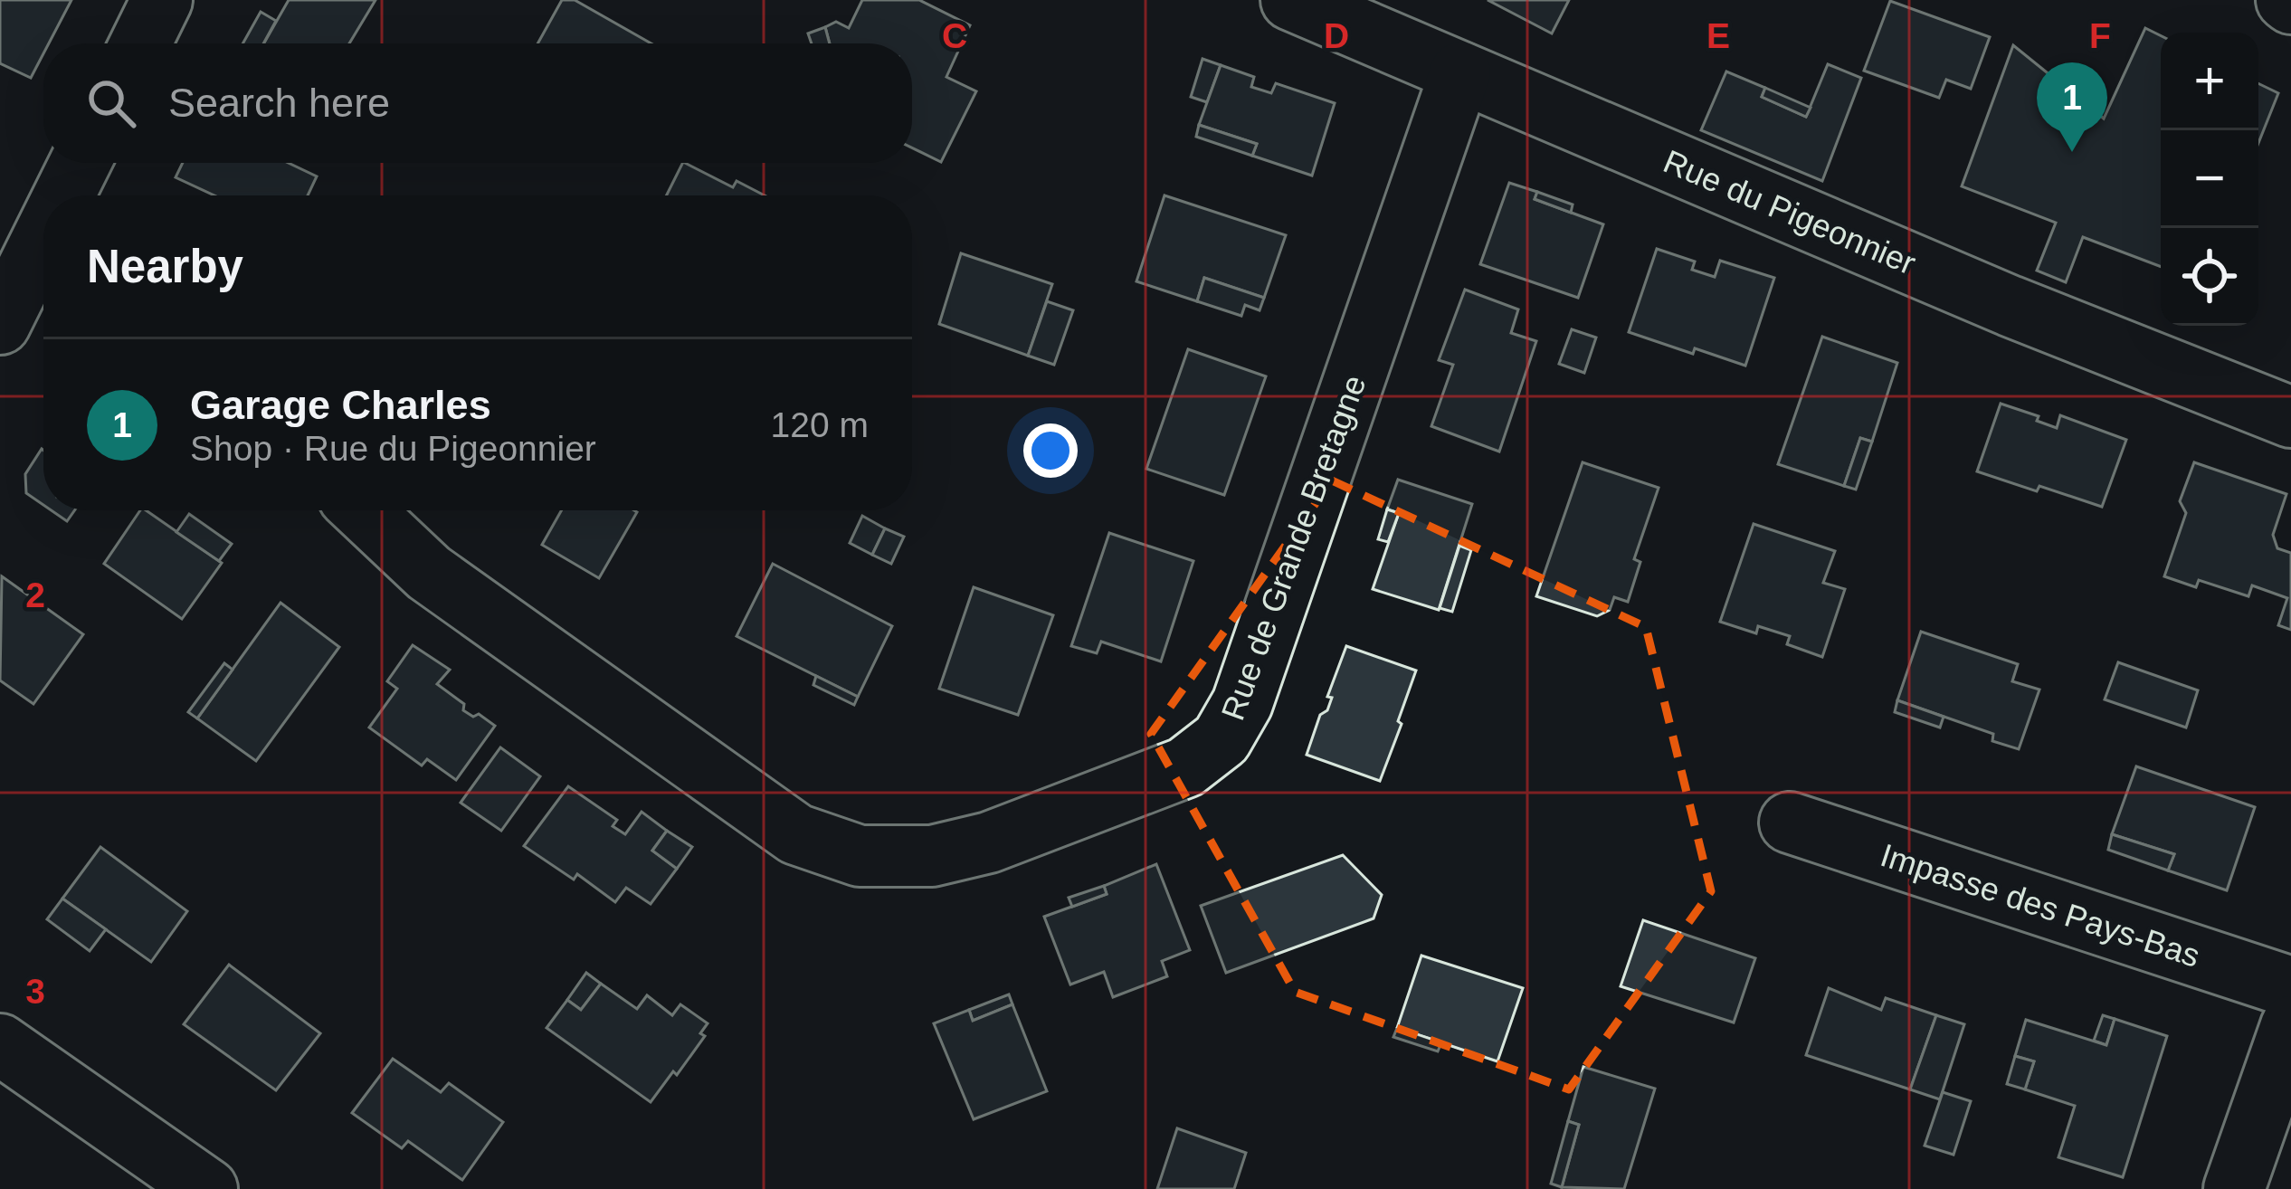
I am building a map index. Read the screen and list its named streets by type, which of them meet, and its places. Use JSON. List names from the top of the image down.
{
  "streets": {
    "street": ["Rue du Pigeonnier", "Rue de Grande Bretagne", "Impasse des Pays-Bas"]
  },
  "crossings": [
    ["Rue du Pigeonnier", "Rue de Grande Bretagne"]
  ],
  "page": {
    "map_buttons": ["+", "−"],
    "search": "Search here",
    "pins": "1",
    "heading": "Nearby",
    "list": [
      {
        "mark": "1",
        "name": "Garage Charles",
        "note": "Shop · Rue du Pigeonnier",
        "value": "120 m"
      }
    ]
  },
  "grid": {
    "columns": [
      "C",
      "D",
      "E",
      "F"
    ],
    "rows": ["2", "3"]
  }
}
